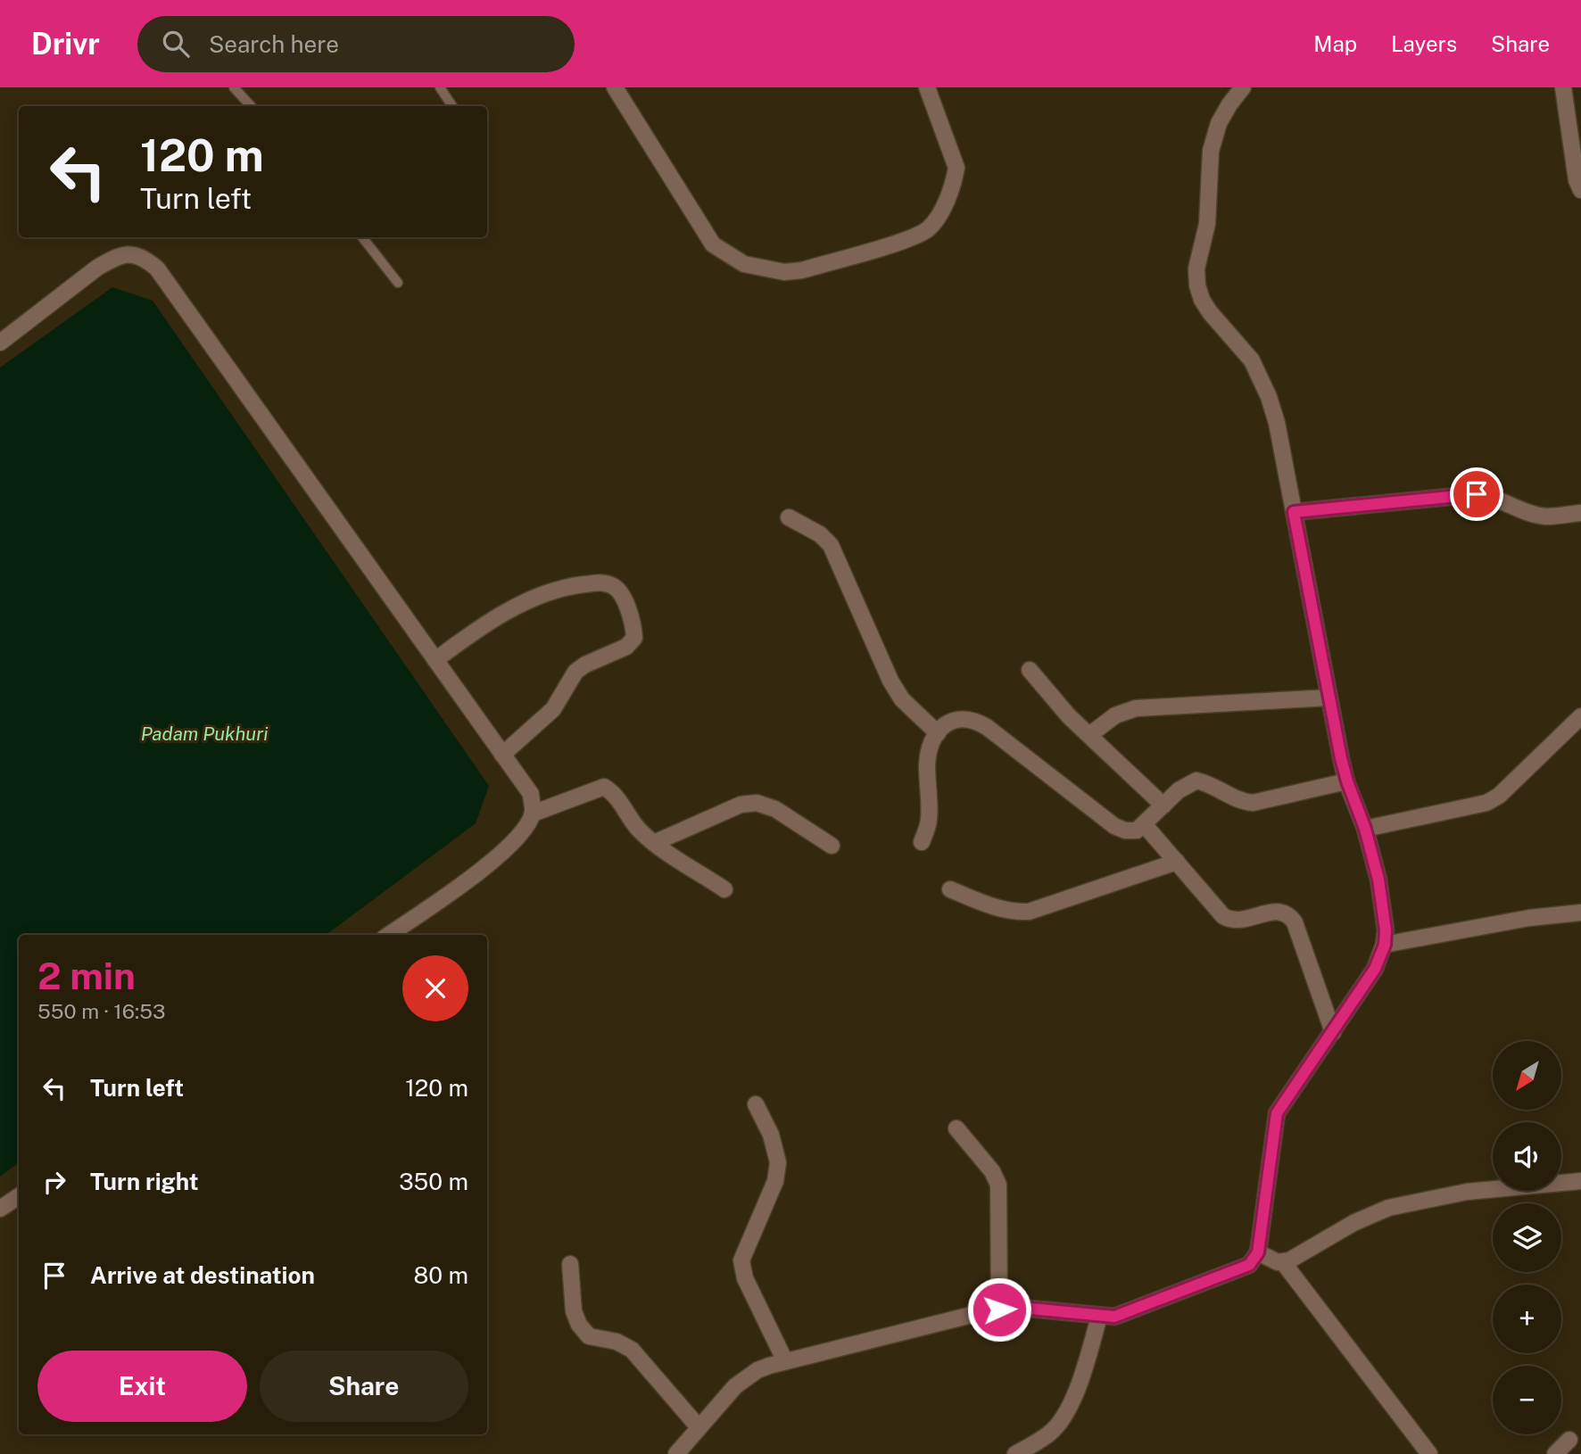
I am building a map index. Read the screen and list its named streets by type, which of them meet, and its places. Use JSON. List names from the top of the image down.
{
  "water": ["Padam Pukhuri"],
  "north": "bottom left",
  "page": {
    "header": "Drivr",
    "search": "Search here",
    "nav": ["Map", "Layers", "Share"],
    "turn": ["120 m", "Turn left"],
    "heading": ["2 min", "550 m · 16:53"],
    "map_buttons": ["+", "−"],
    "list": [
      {
        "name": "Turn left",
        "value": "120 m"
      },
      {
        "name": "Turn right",
        "value": "350 m"
      },
      {
        "name": "Arrive at destination",
        "value": "80 m"
      }
    ],
    "buttons": ["Exit", "Share"]
  }
}
